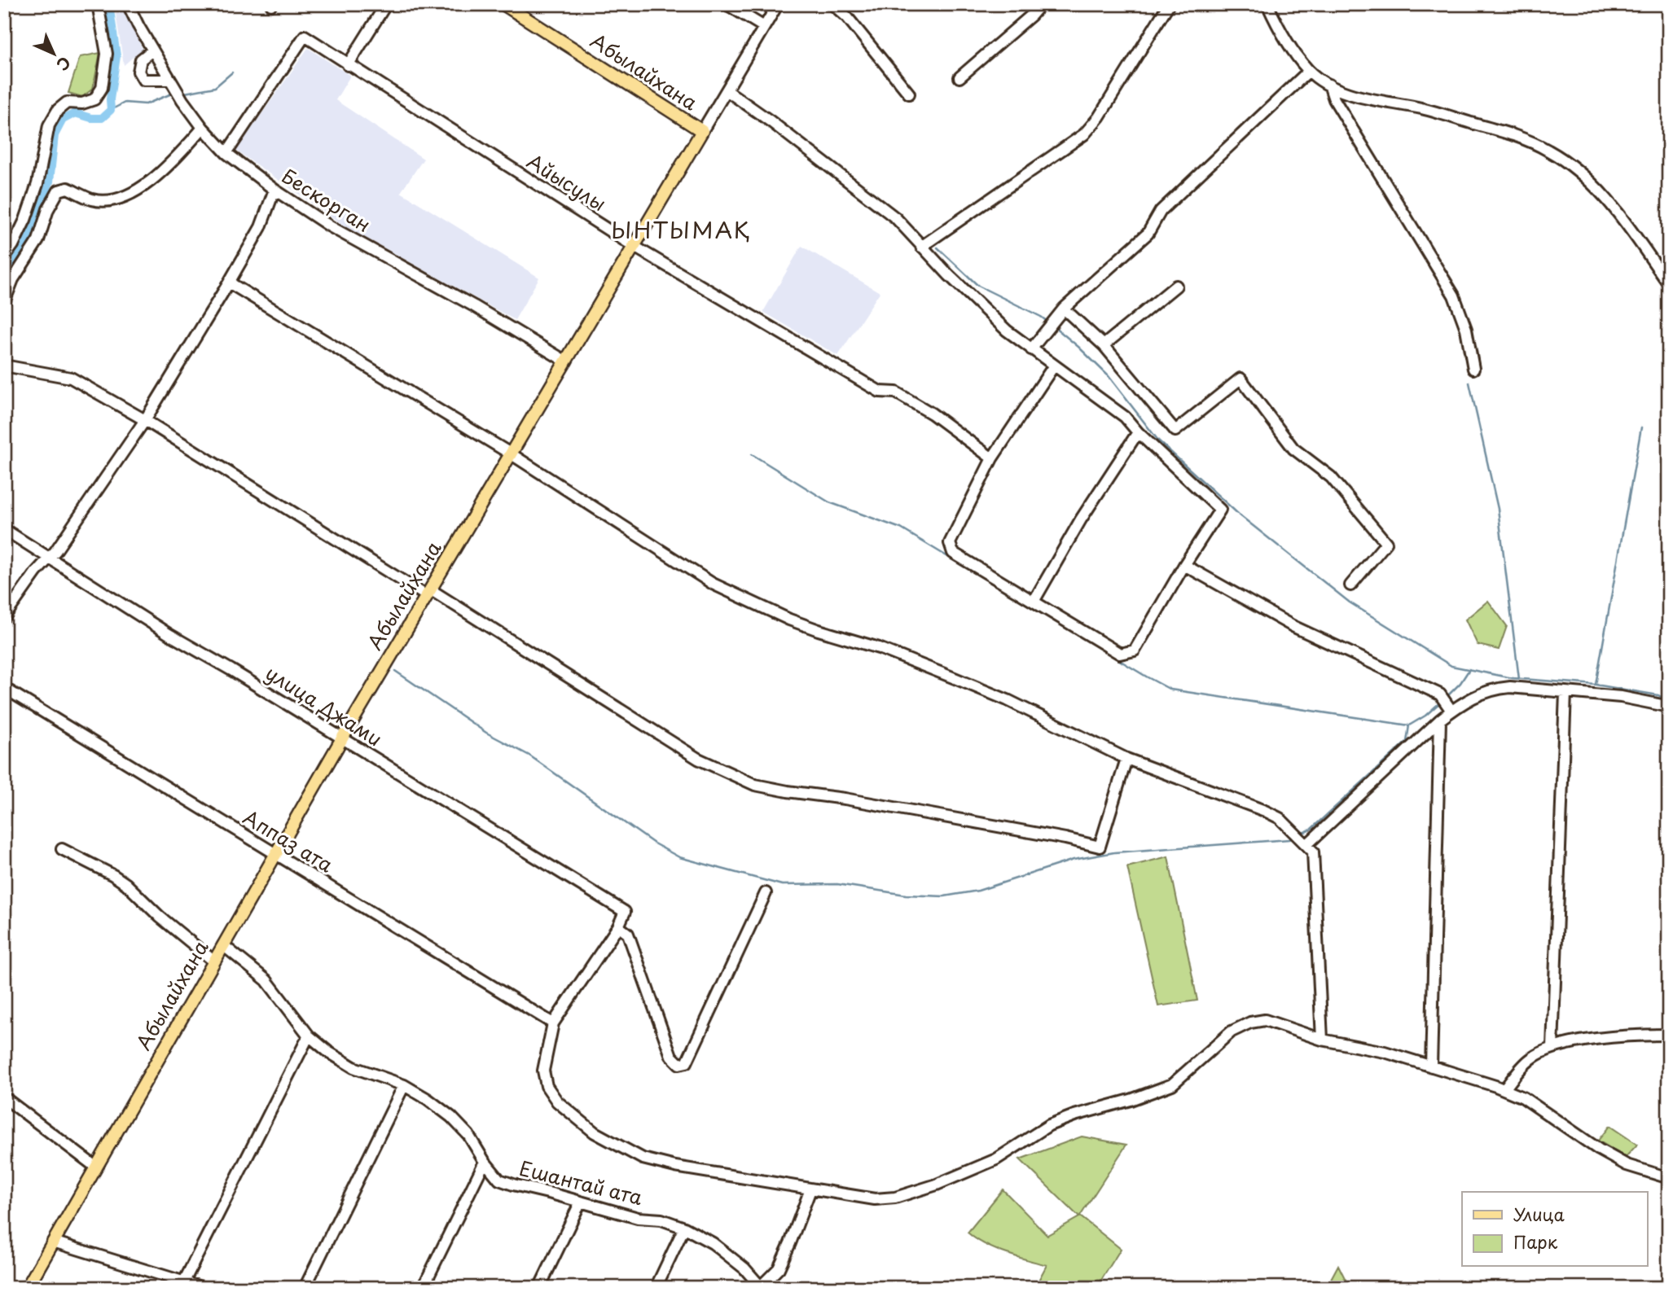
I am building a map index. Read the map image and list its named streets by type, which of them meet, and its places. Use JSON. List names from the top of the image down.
{
  "streets": {
    "main road": ["Абылайхана"],
    "street": [
      "Айысулы",
      "Бескорган",
      "улица Джами",
      "Аппаз ата",
      "Ешантай ата"
    ]
  },
  "crossings": [
    ["Абылайхана", "Айысулы"],
    ["Абылайхана", "Бескорган"],
    ["Абылайхана", "улица Джами"],
    ["Абылайхана", "Аппаз ата"],
    ["Абылайхана", "Ешантай ата"],
    ["Айысулы", "Бескорган"]
  ],
  "districts": ["ЫНТЫМАҚ"],
  "legend": ["Улица", "Парк"],
  "north": "bottom right"
}
